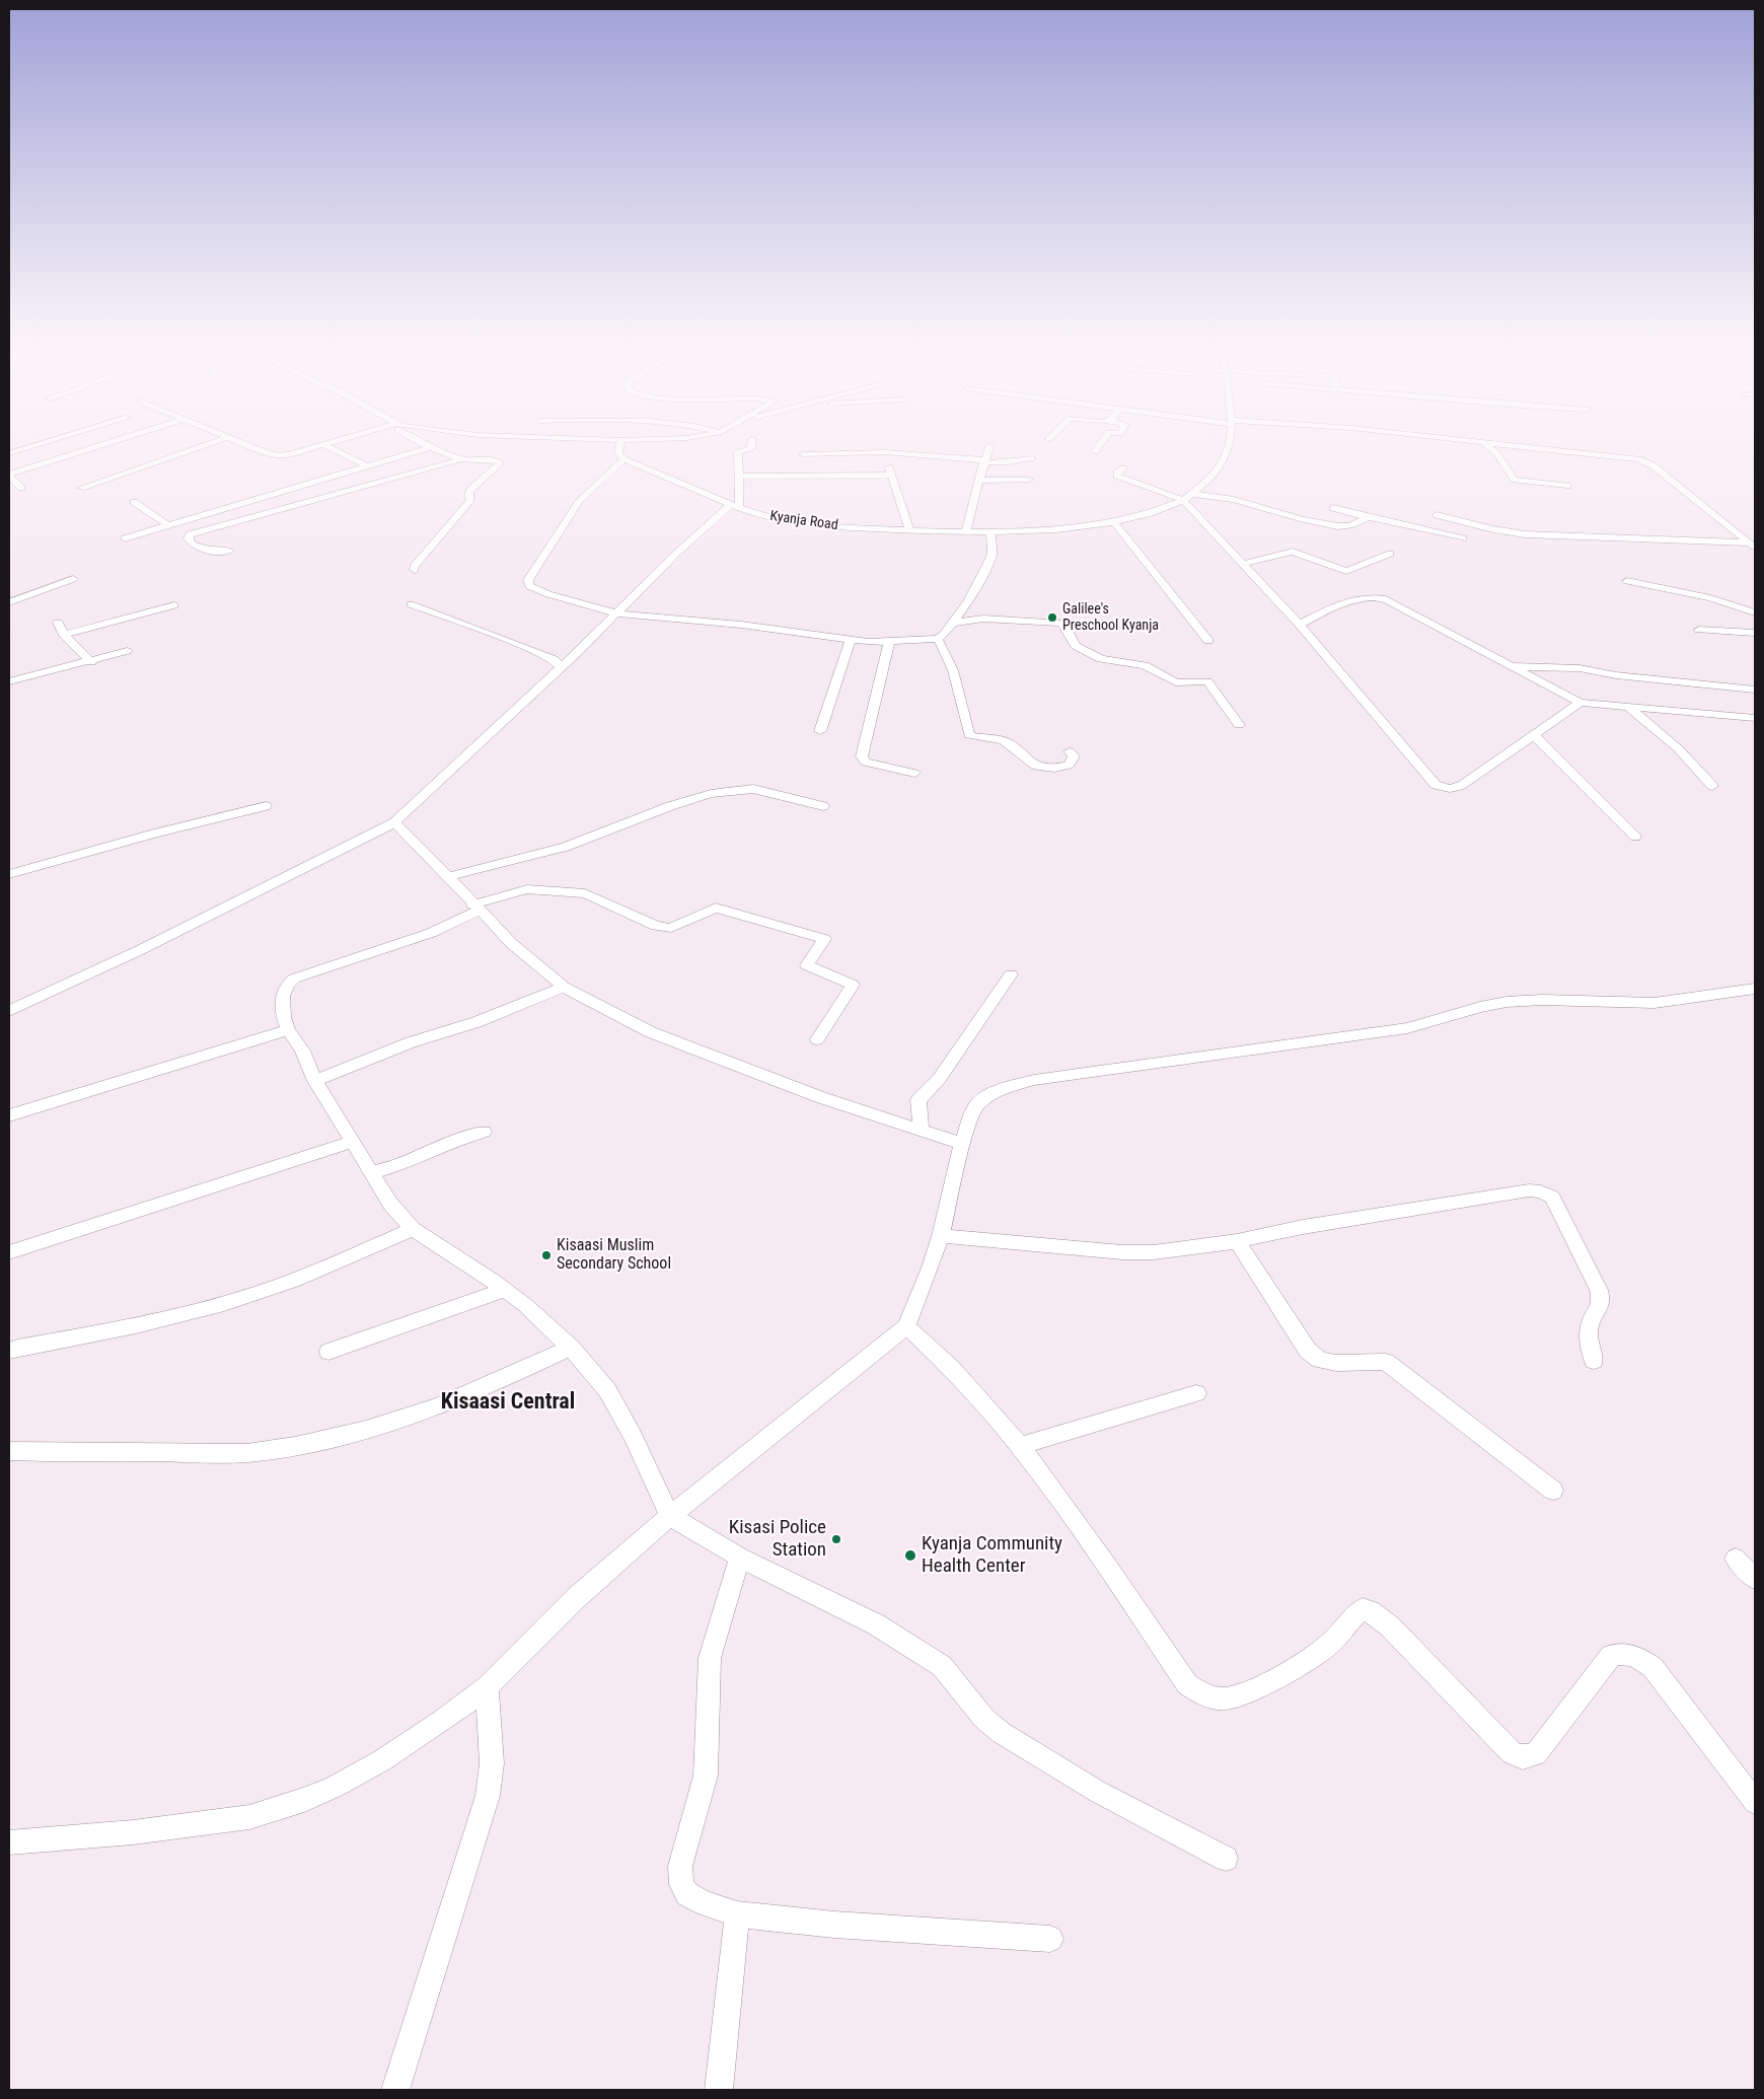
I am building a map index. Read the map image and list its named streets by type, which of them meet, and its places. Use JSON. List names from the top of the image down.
{
  "streets": {
    "street": ["Kyanja Road"]
  },
  "districts": ["Kisaasi Central"],
  "places": [
    "Galilee's Preschool Kyanja",
    "Kisaasi Muslim Secondary School",
    "Kisasi Police Station",
    "Kyanja Community Health Center"
  ]
}
